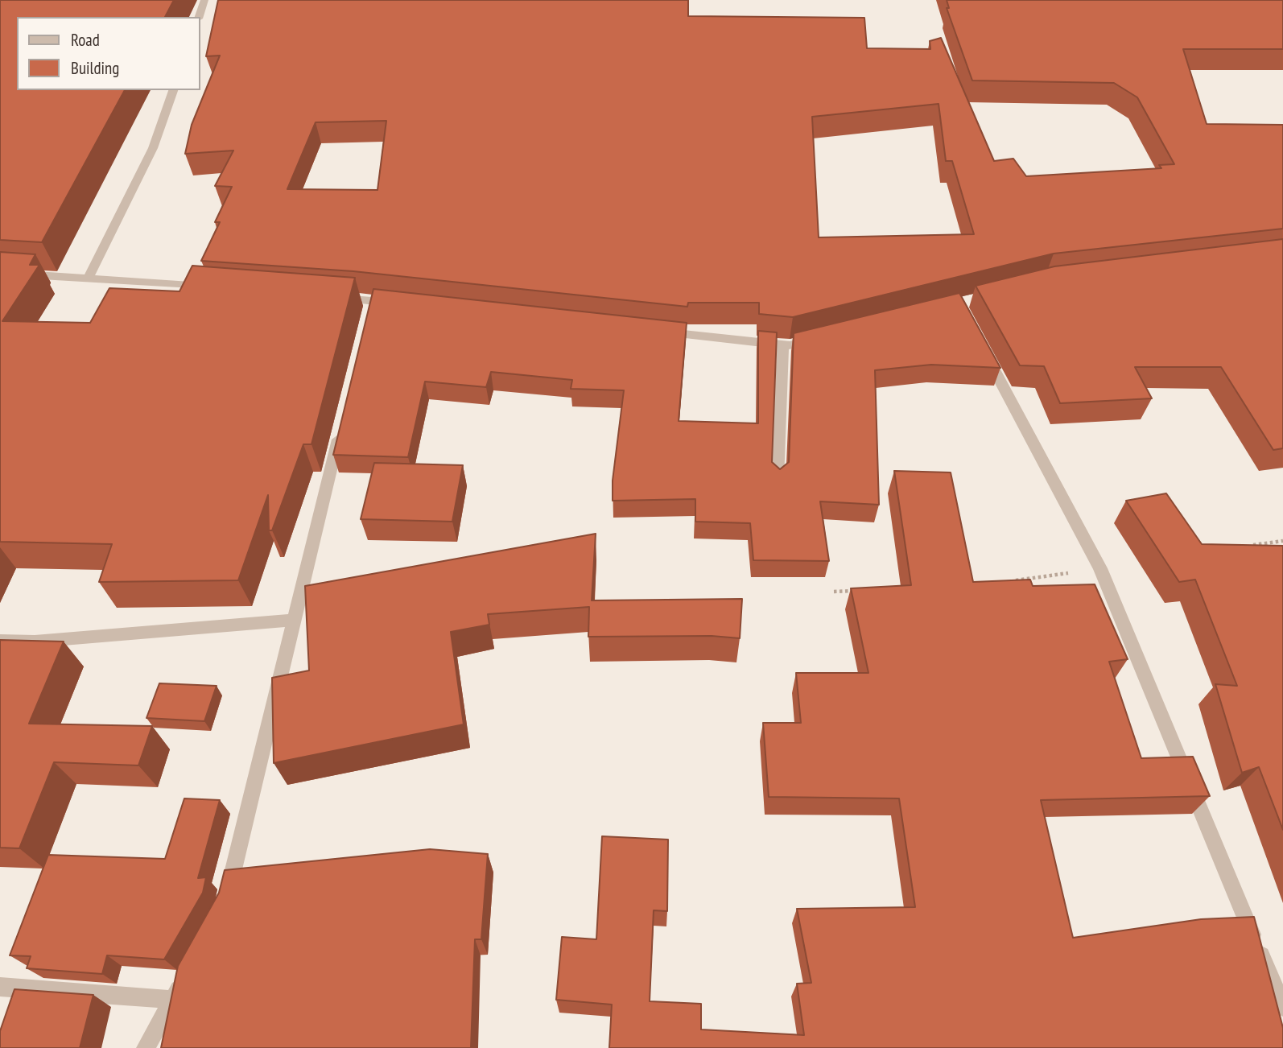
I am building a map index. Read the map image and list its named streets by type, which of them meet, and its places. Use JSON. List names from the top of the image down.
{
  "legend": ["Road", "Building"]
}
